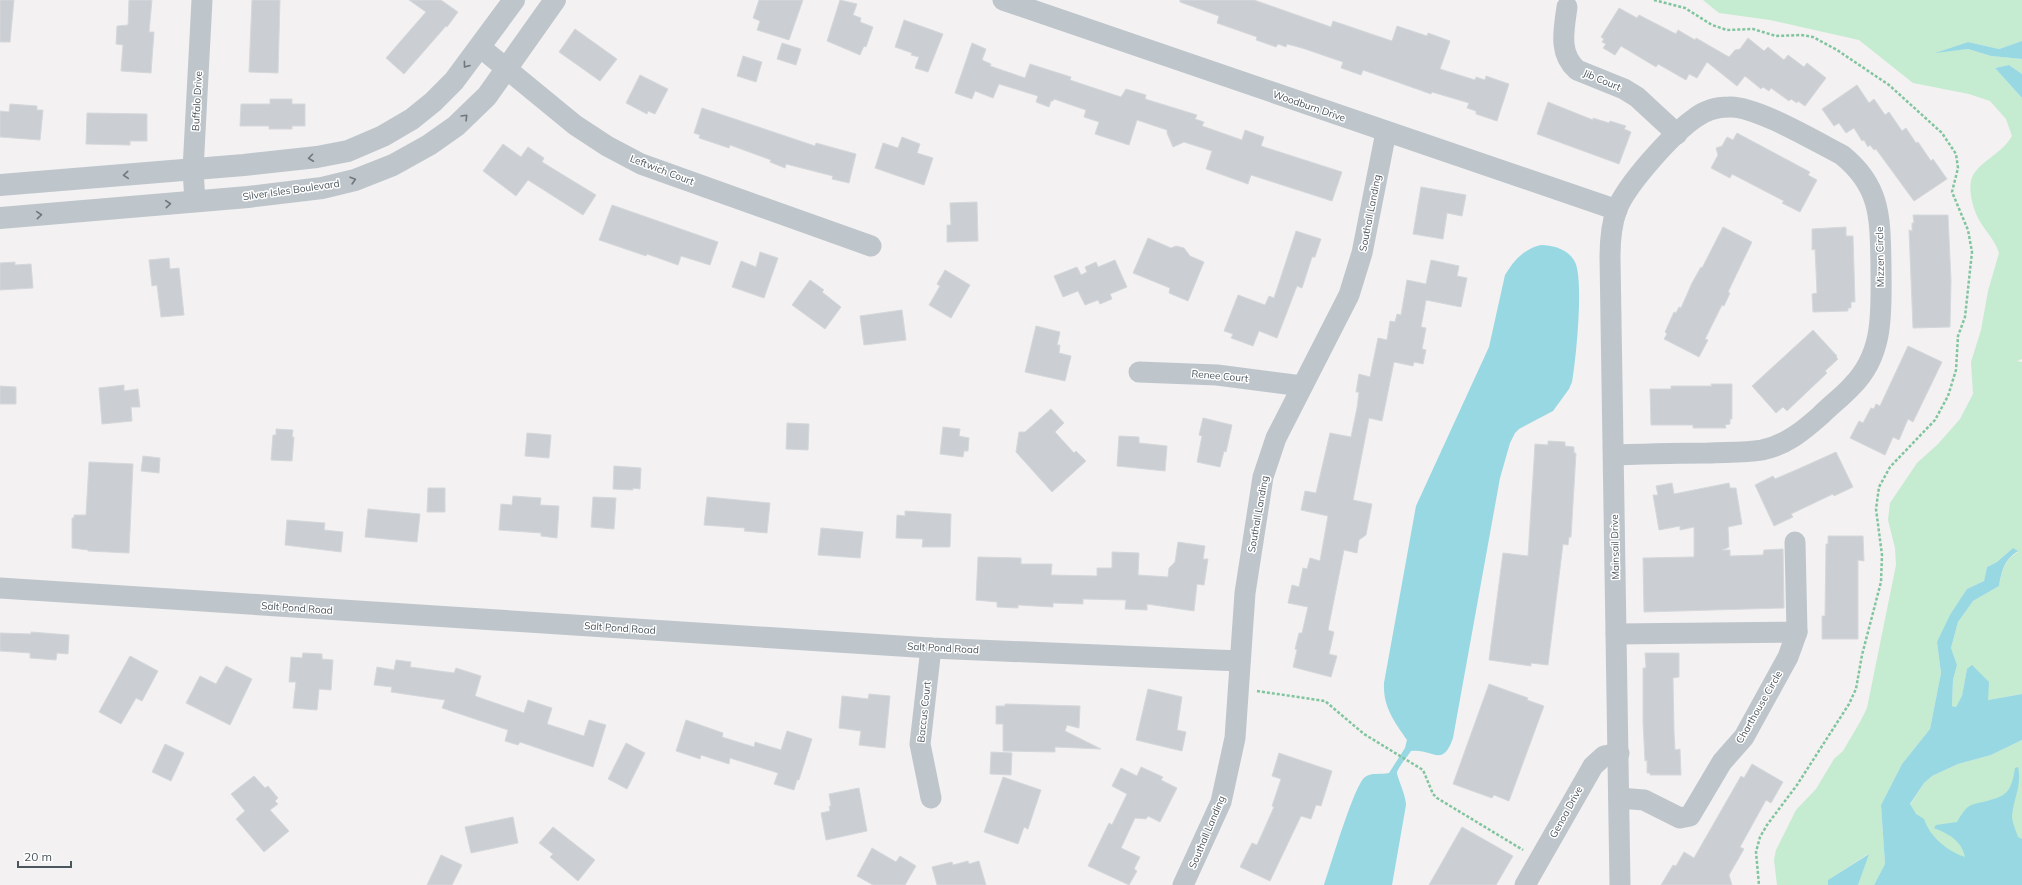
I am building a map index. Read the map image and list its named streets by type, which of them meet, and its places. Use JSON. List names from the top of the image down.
{
  "streets": {
    "street": [
      "Jib Court",
      "Buffalo Drive",
      "Woodburn Drive",
      "Leftwich Court",
      "Silver Isles Boulevard",
      "Southall Landing",
      "Mizzen Circle",
      "Renee Court",
      "Mainsail Drive",
      "Salt Pond Road",
      "Charthouse Circle",
      "Baccus Court",
      "Genoa Drive"
    ]
  },
  "crossings": [
    ["Jib Court", "Mizzen Circle"],
    ["Buffalo Drive", "Silver Isles Boulevard"],
    ["Woodburn Drive", "Southall Landing"],
    ["Woodburn Drive", "Mizzen Circle"],
    ["Woodburn Drive", "Mainsail Drive"],
    ["Leftwich Court", "Silver Isles Boulevard"],
    ["Southall Landing", "Renee Court"],
    ["Southall Landing", "Salt Pond Road"],
    ["Mizzen Circle", "Mainsail Drive"],
    ["Mainsail Drive", "Charthouse Circle"],
    ["Mainsail Drive", "Genoa Drive"],
    ["Salt Pond Road", "Baccus Court"]
  ],
  "scale_bar": "20 m"
}
